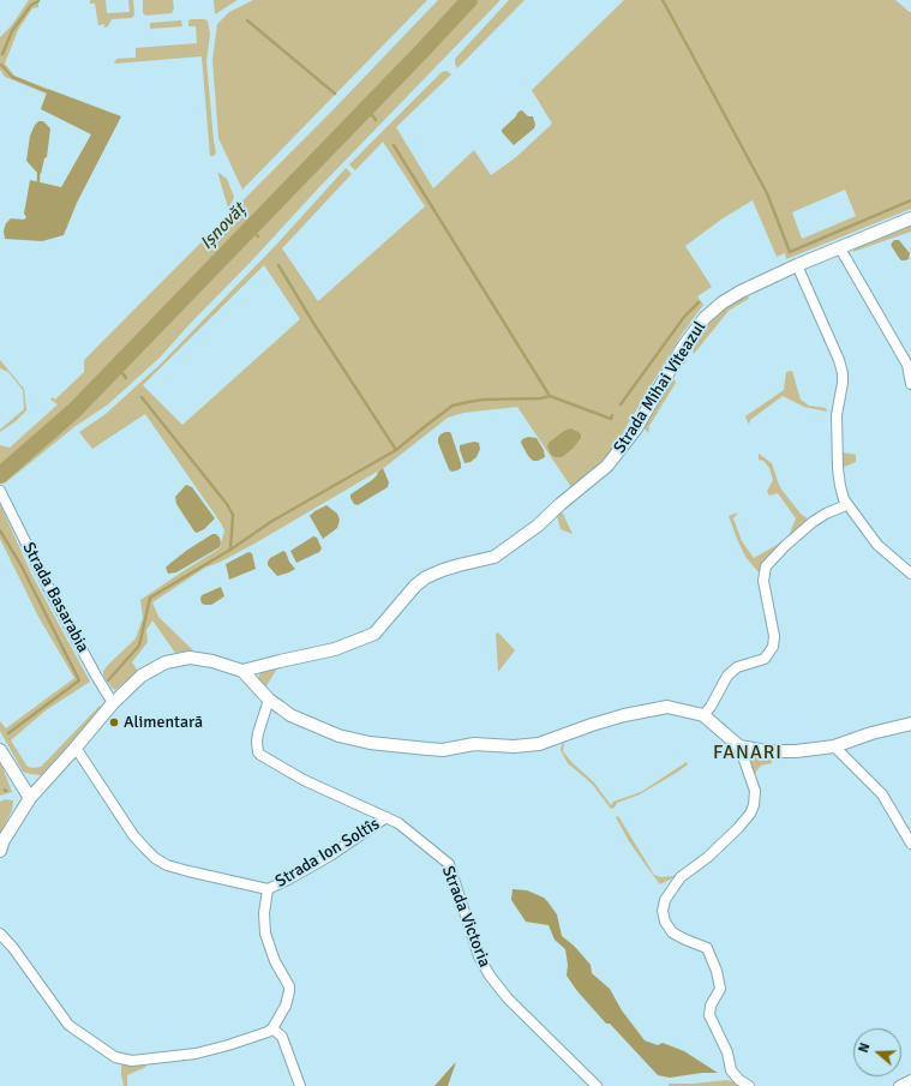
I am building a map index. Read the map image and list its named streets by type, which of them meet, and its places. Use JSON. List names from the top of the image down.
{
  "streets": {
    "street": [
      "Strada Mihai Viteazul",
      "Strada Basarabia",
      "Strada Ion Soltîs",
      "Strada Victoria"
    ]
  },
  "crossings": [
    ["Strada Ion Soltîs", "Strada Victoria"]
  ],
  "districts": ["FANARI"],
  "water": ["Ișnovăț"],
  "places": ["Alimentară"],
  "north": "left"
}
